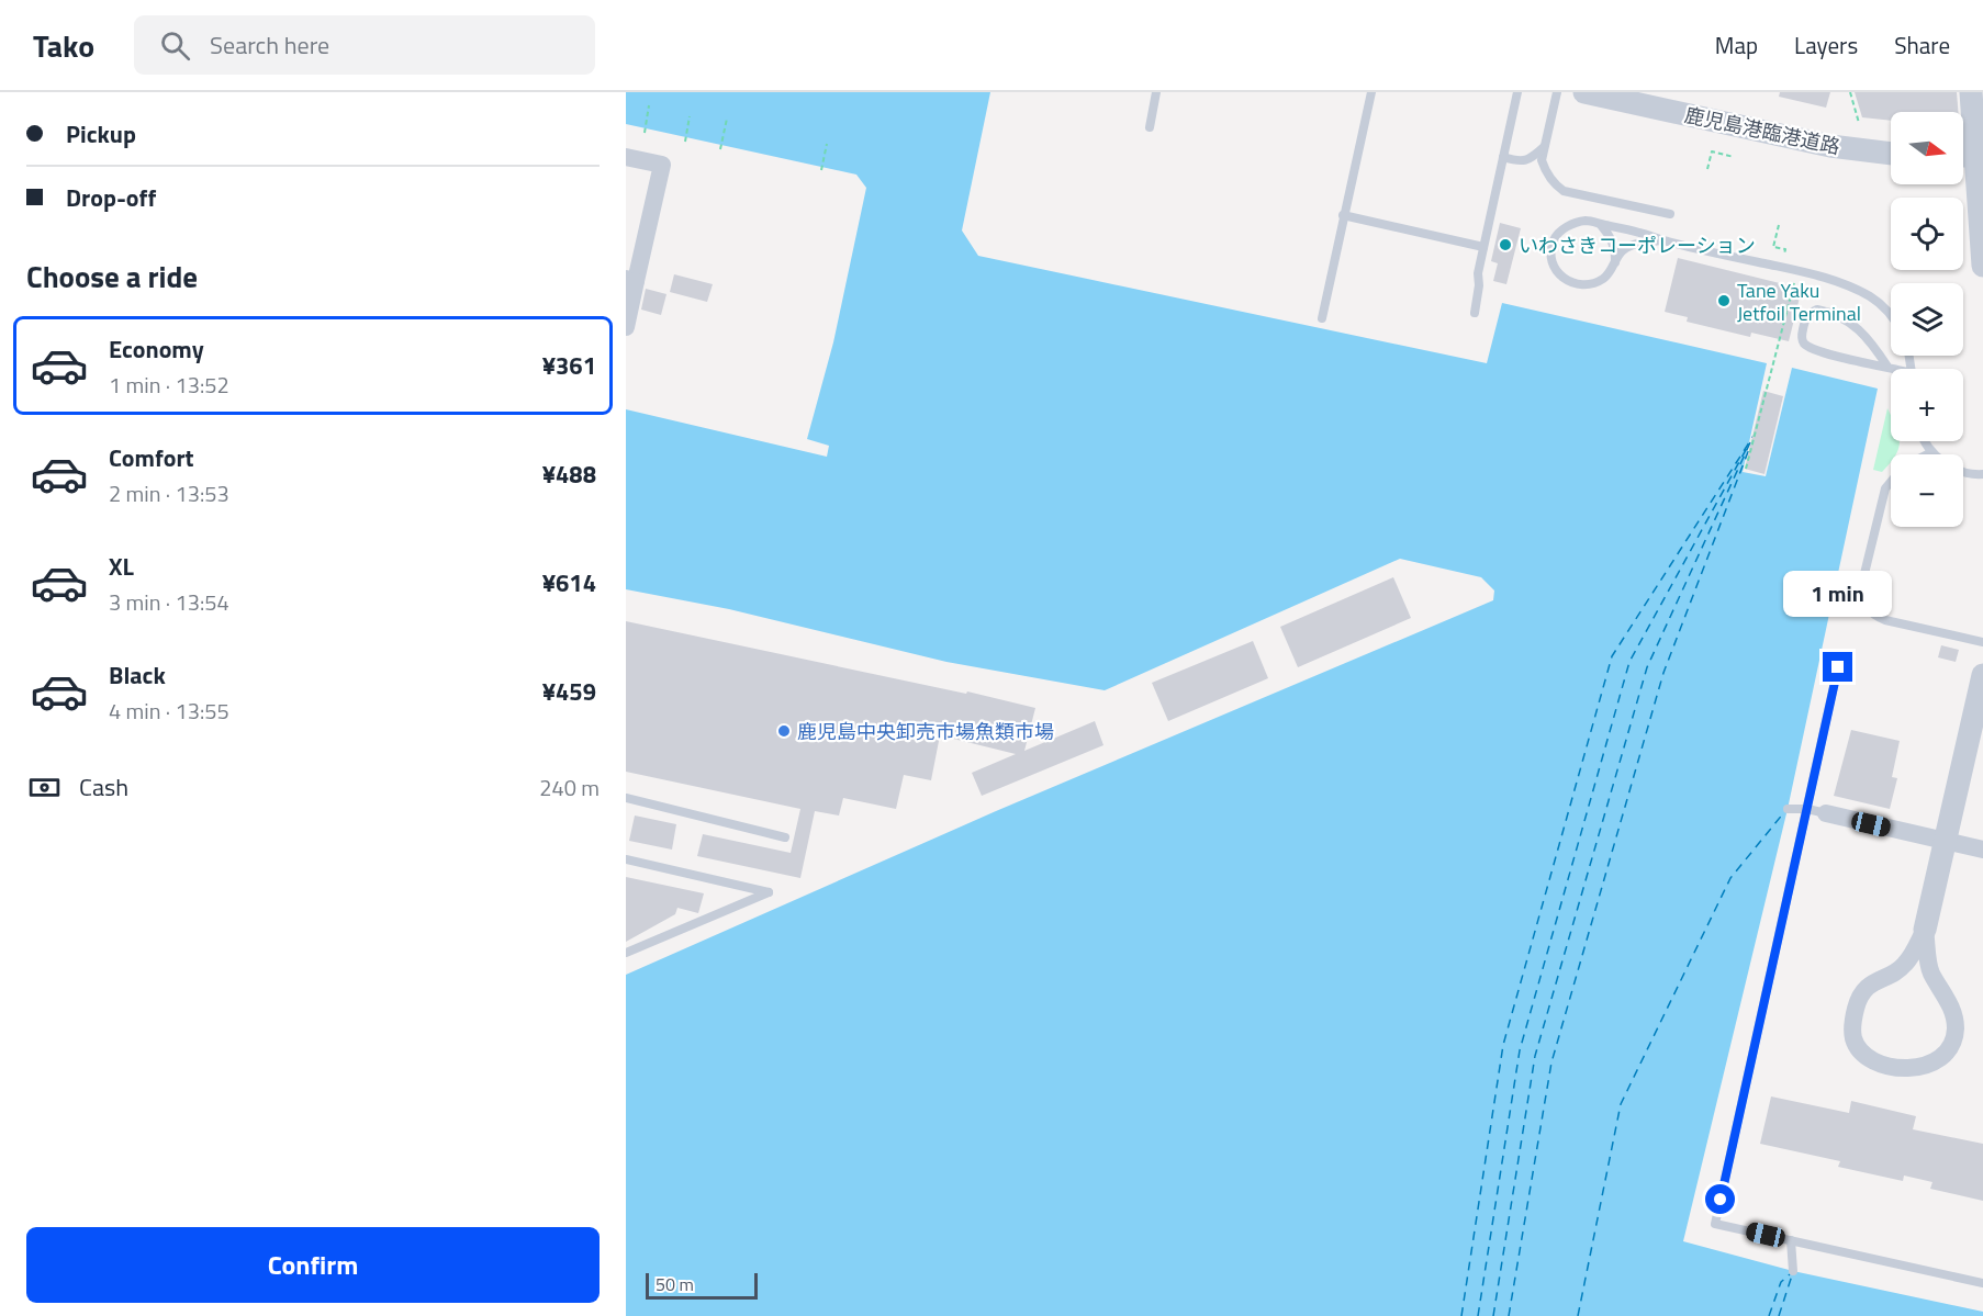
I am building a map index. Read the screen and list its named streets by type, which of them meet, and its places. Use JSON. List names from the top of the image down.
{
  "streets": {
    "street": ["鹿児島港臨港道路"]
  },
  "places": ["いわさきコーポレーション", "Tane Yaku Jetfoil Terminal", "鹿児島中央卸売市場魚類市場"],
  "scale_bar": "50 m",
  "north": "right",
  "page": {
    "header": "Tako",
    "search": "Search here",
    "nav": ["Map", "Layers", "Share"],
    "banner": ["Pickup", "Drop-off"],
    "map_buttons": ["+", "−"],
    "heading": "Choose a ride",
    "list": [
      {
        "name": "Economy",
        "note": "1 min · 13:52",
        "value": "¥361"
      },
      {
        "name": "Comfort",
        "note": "2 min · 13:53",
        "value": "¥488"
      },
      {
        "name": "XL",
        "note": "3 min · 13:54",
        "value": "¥614"
      },
      {
        "name": "Black",
        "note": "4 min · 13:55",
        "value": "¥459"
      }
    ],
    "bubble": "1 min",
    "pay": ["Cash", "240 m"],
    "buttons": "Confirm",
    "scale": "50 m"
  }
}
